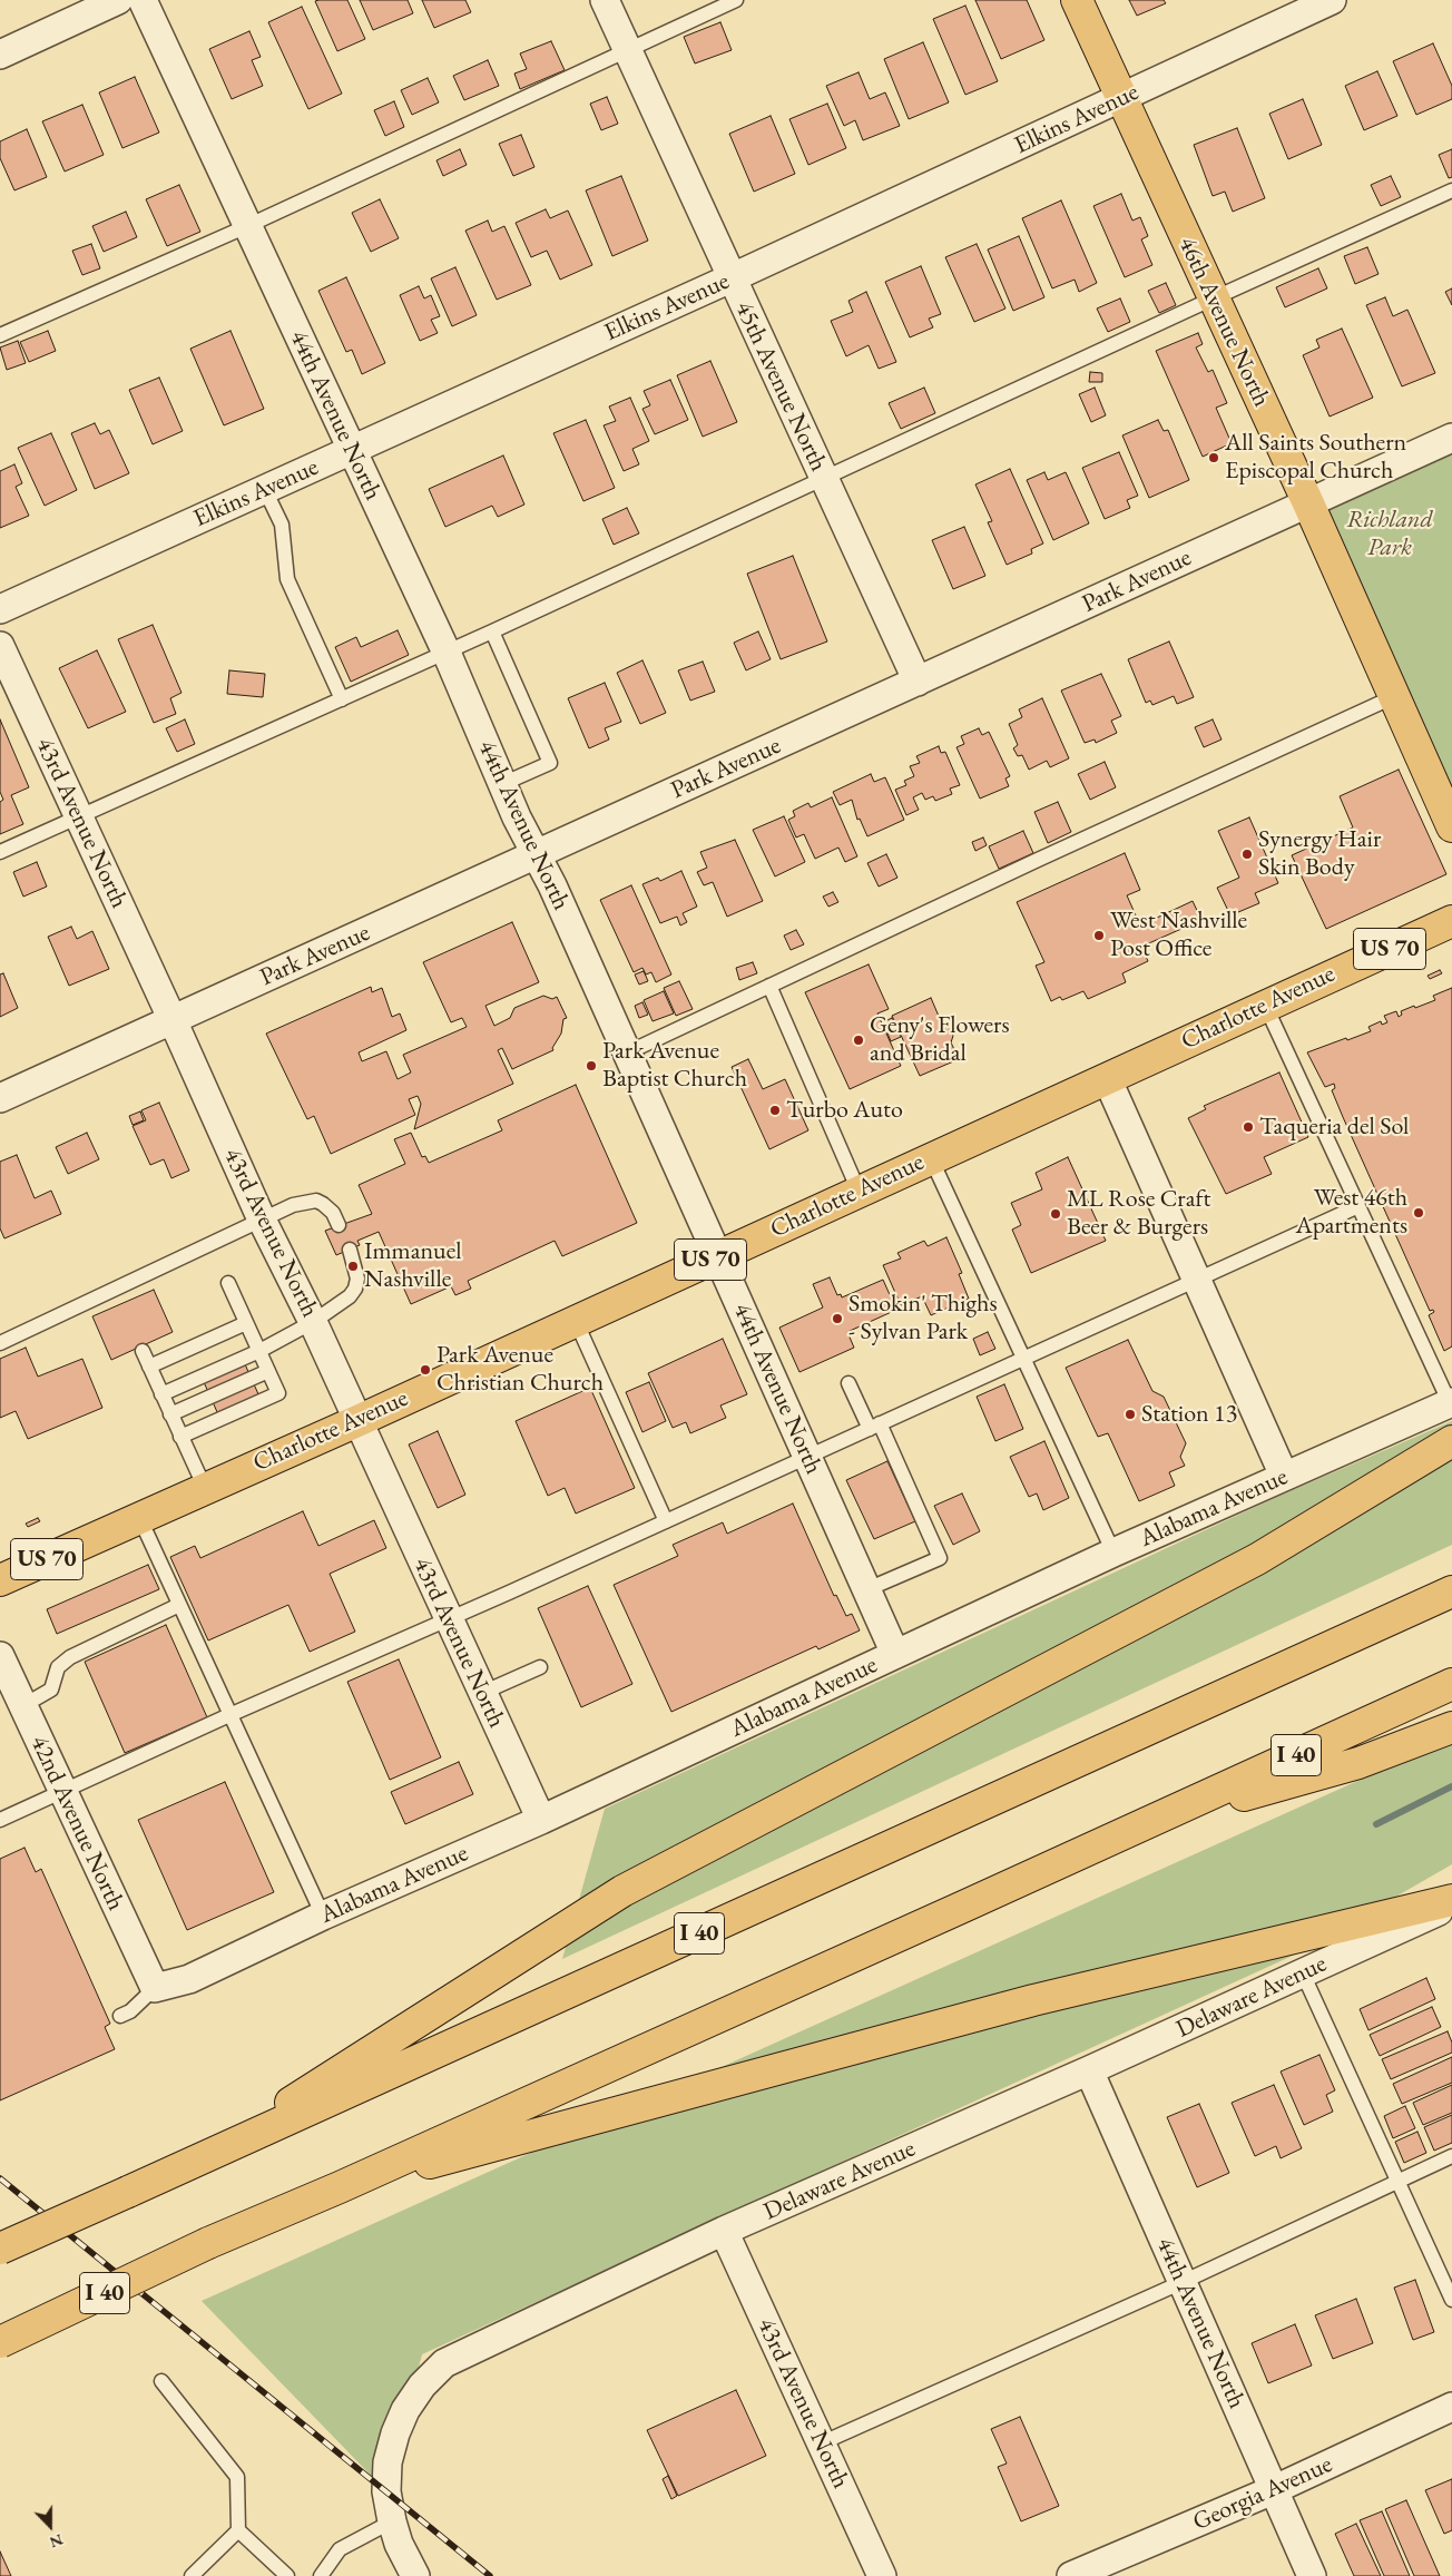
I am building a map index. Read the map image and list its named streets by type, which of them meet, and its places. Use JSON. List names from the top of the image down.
{
  "streets": {
    "main road": [
      "46th Avenue North",
      "US 70",
      "Charlotte Avenue",
      "I 40"
    ],
    "street": [
      "Elkins Avenue",
      "45th Avenue North",
      "44th Avenue North",
      "Park Avenue",
      "43rd Avenue North",
      "Alabama Avenue",
      "42nd Avenue North",
      "Delaware Avenue",
      "Georgia Avenue"
    ]
  },
  "crossings": [
    ["Elkins Avenue", "46th Avenue North"],
    ["Elkins Avenue", "45th Avenue North"],
    ["Elkins Avenue", "44th Avenue North"],
    ["46th Avenue North", "Park Avenue"],
    ["45th Avenue North", "Park Avenue"],
    ["44th Avenue North", "Park Avenue"],
    ["44th Avenue North", "Charlotte Avenue"],
    ["44th Avenue North", "Alabama Avenue"],
    ["44th Avenue North", "Delaware Avenue"],
    ["44th Avenue North", "Georgia Avenue"],
    ["Park Avenue", "43rd Avenue North"],
    ["43rd Avenue North", "Charlotte Avenue"],
    ["43rd Avenue North", "Alabama Avenue"],
    ["43rd Avenue North", "Delaware Avenue"],
    ["Alabama Avenue", "42nd Avenue North"]
  ],
  "parks": ["Richland Park"],
  "places": [
    "All Saints Southern Episcopal Church",
    "Synergy Hair Skin Body",
    "West Nashville Post Office",
    "Geny's Flowers and Bridal",
    "Park Avenue Baptist Church",
    "Turbo Auto",
    "Taqueria del Sol",
    "West 46th Apartments",
    "ML Rose Craft Beer & Burgers",
    "Immanuel Nashville",
    "Smokin' Thighs - Sylvan Park",
    "Park Avenue Christian Church",
    "Station 13"
  ],
  "north": "bottom"
}
